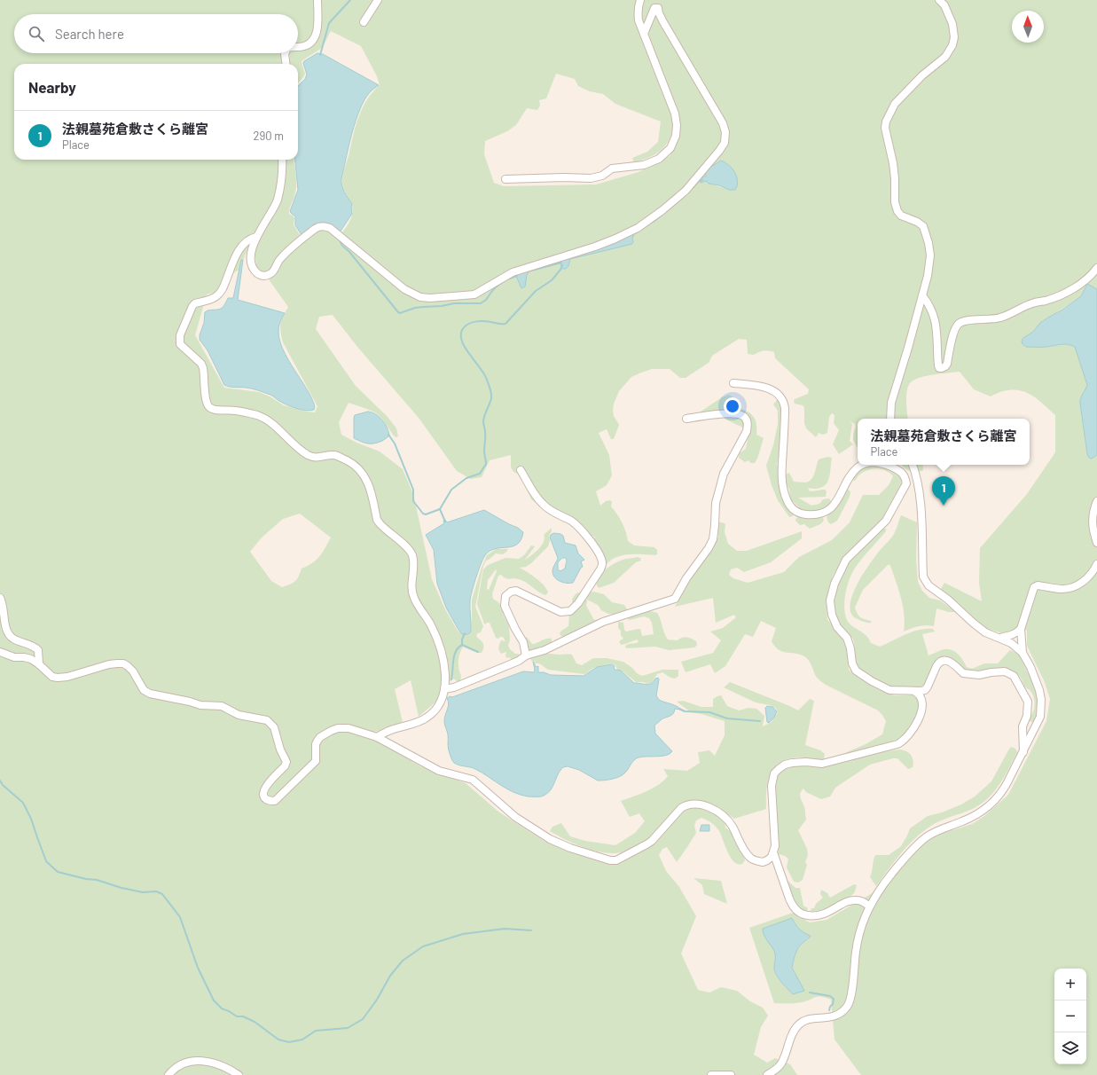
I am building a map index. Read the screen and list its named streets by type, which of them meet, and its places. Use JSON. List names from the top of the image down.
{
  "north": "top",
  "page": {
    "search": "Search here",
    "heading": "Nearby",
    "list": [
      {
        "mark": "1",
        "name": "法親墓苑倉敷さくら離宮",
        "note": "Place",
        "value": "290 m"
      }
    ],
    "popup": ["法親墓苑倉敷さくら離宮", "Place"],
    "pins": "1",
    "map_buttons": ["+", "−"]
  }
}
